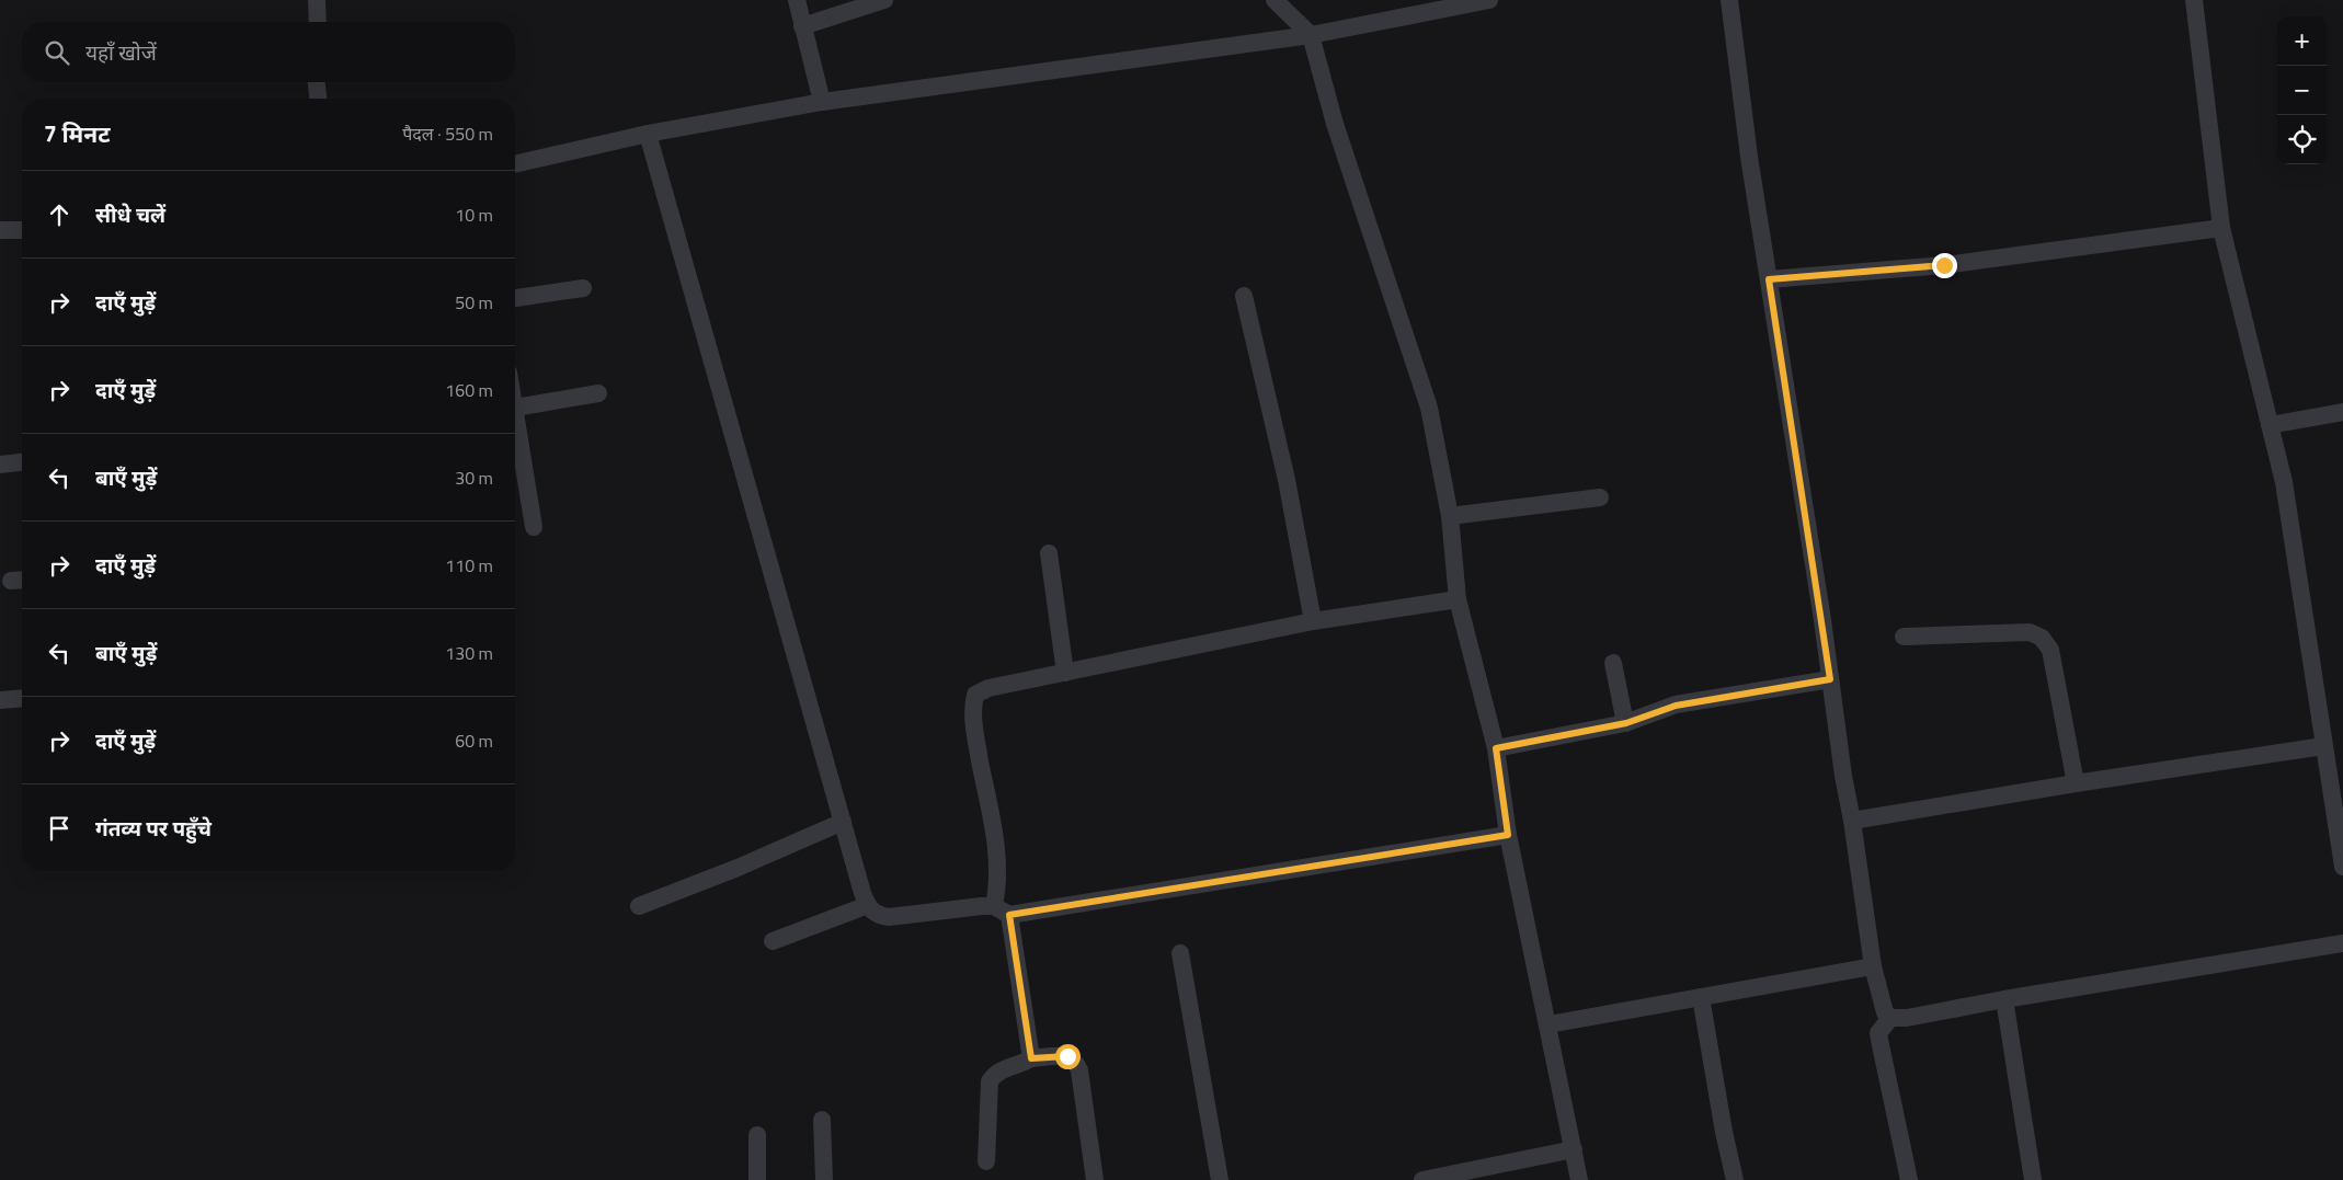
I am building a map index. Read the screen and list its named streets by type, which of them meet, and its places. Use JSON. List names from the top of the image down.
{
  "page": {
    "map_buttons": ["+", "−"],
    "search": "यहाँ खोजें",
    "heading": ["7 मिनट", "पैदल · 550 m"],
    "list": [
      ["सीधे चलें", "10 m"],
      ["दाएँ मुड़ें", "50 m"],
      ["दाएँ मुड़ें", "160 m"],
      ["बाएँ मुड़ें", "30 m"],
      ["दाएँ मुड़ें", "110 m"],
      ["बाएँ मुड़ें", "130 m"],
      ["दाएँ मुड़ें", "60 m"],
      "गंतव्य पर पहुँचे"
    ]
  }
}
